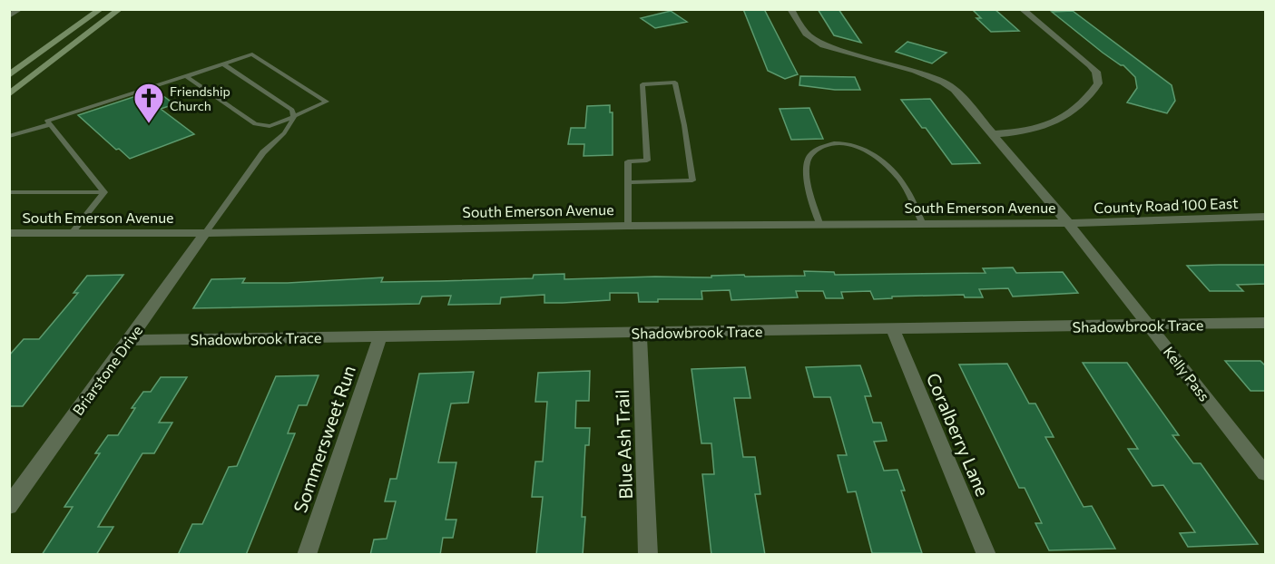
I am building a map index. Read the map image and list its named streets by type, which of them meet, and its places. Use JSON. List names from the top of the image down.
{
  "streets": {
    "street": [
      "County Road 100 East",
      "South Emerson Avenue",
      "Shadowbrook Trace",
      "Briarstone Drive",
      "Kelly Pass",
      "Coralberry Lane",
      "Sommersweet Run",
      "Blue Ash Trail"
    ]
  },
  "crossings": [
    ["County Road 100 East", "South Emerson Avenue"],
    ["County Road 100 East", "Kelly Pass"],
    ["South Emerson Avenue", "Briarstone Drive"],
    ["South Emerson Avenue", "Kelly Pass"],
    ["Shadowbrook Trace", "Briarstone Drive"],
    ["Shadowbrook Trace", "Kelly Pass"],
    ["Shadowbrook Trace", "Coralberry Lane"],
    ["Shadowbrook Trace", "Sommersweet Run"],
    ["Shadowbrook Trace", "Blue Ash Trail"]
  ],
  "places": {
    "church": ["Friendship Church"]
  }
}
